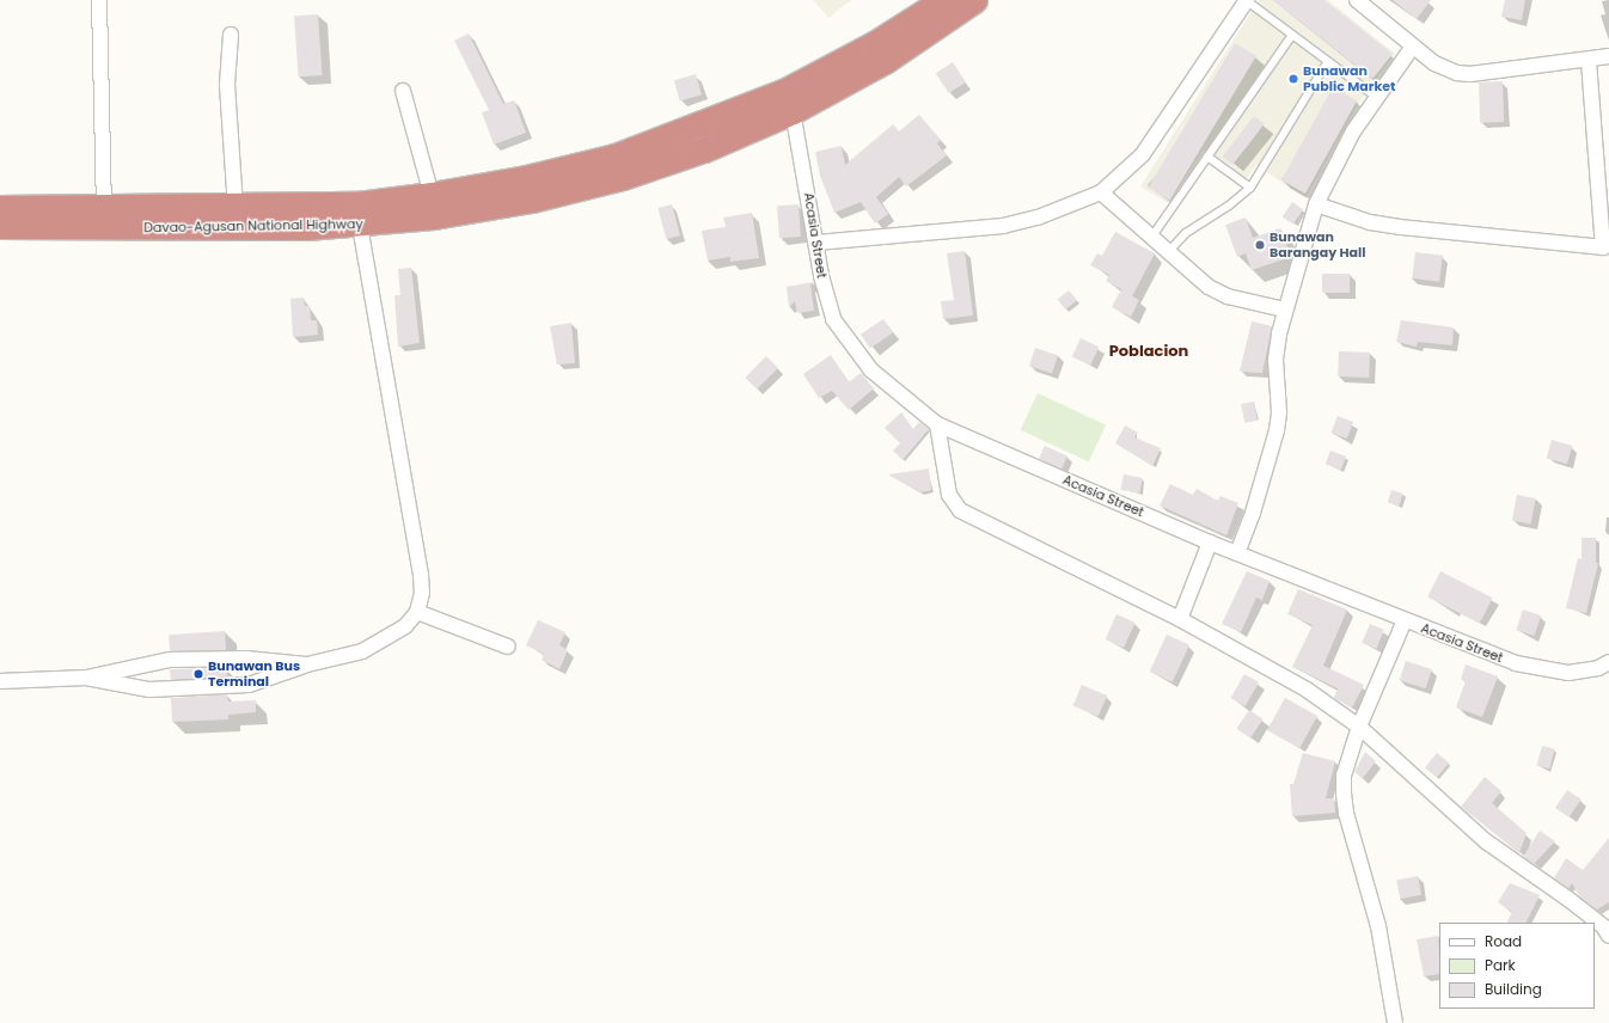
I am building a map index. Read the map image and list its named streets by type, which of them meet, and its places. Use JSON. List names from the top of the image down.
{
  "streets": {
    "highway": ["Davao-Agusan National Highway"],
    "street": ["Acasia Street"]
  },
  "crossings": [
    ["Davao-Agusan National Highway", "Acasia Street"]
  ],
  "districts": ["Poblacion"],
  "places": ["Bunawan Public Market", "Bunawan Barangay Hall", "Bunawan Bus Terminal"],
  "legend": ["Road", "Park", "Building"]
}
